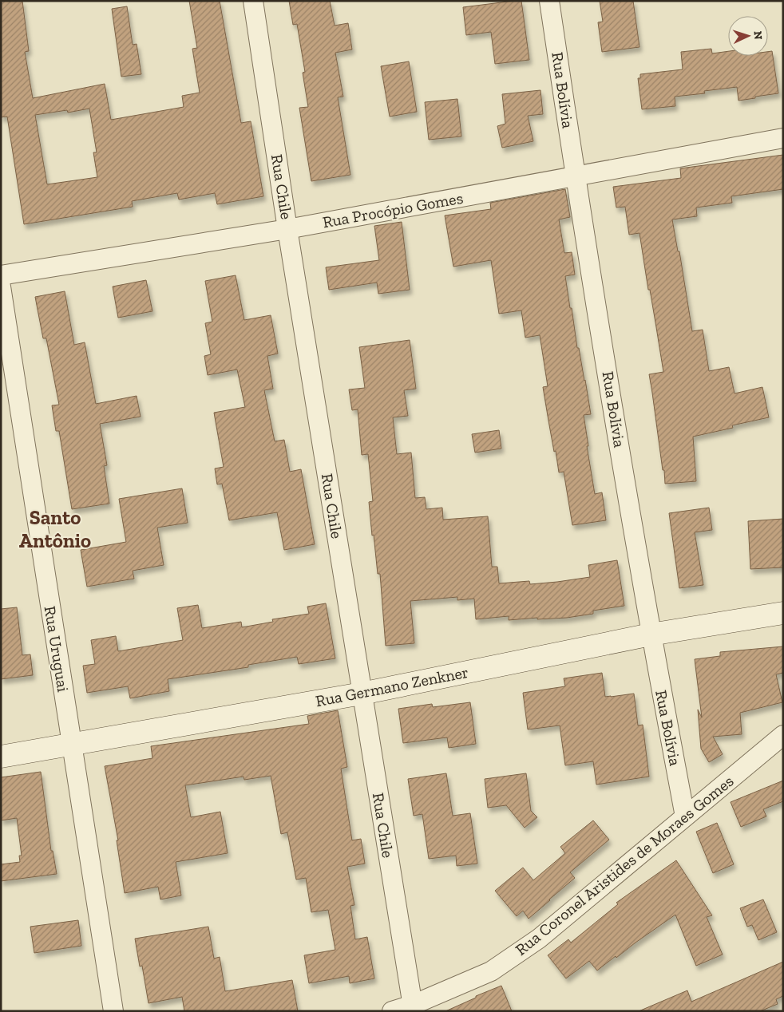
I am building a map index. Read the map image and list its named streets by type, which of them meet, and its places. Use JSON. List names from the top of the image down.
{
  "streets": {
    "street": [
      "Rua Bolívia",
      "Rua Chile",
      "Rua Procópio Gomes",
      "Rua Uruguai",
      "Rua Germano Zenkner",
      "Rua Coronel Aristides de Moraes Gomes"
    ]
  },
  "crossings": [
    ["Rua Bolívia", "Rua Procópio Gomes"],
    ["Rua Bolívia", "Rua Germano Zenkner"],
    ["Rua Bolívia", "Rua Coronel Aristides de Moraes Gomes"],
    ["Rua Chile", "Rua Procópio Gomes"],
    ["Rua Chile", "Rua Germano Zenkner"],
    ["Rua Chile", "Rua Coronel Aristides de Moraes Gomes"],
    ["Rua Uruguai", "Rua Germano Zenkner"]
  ],
  "districts": ["Santo Antônio"],
  "north": "right"
}
